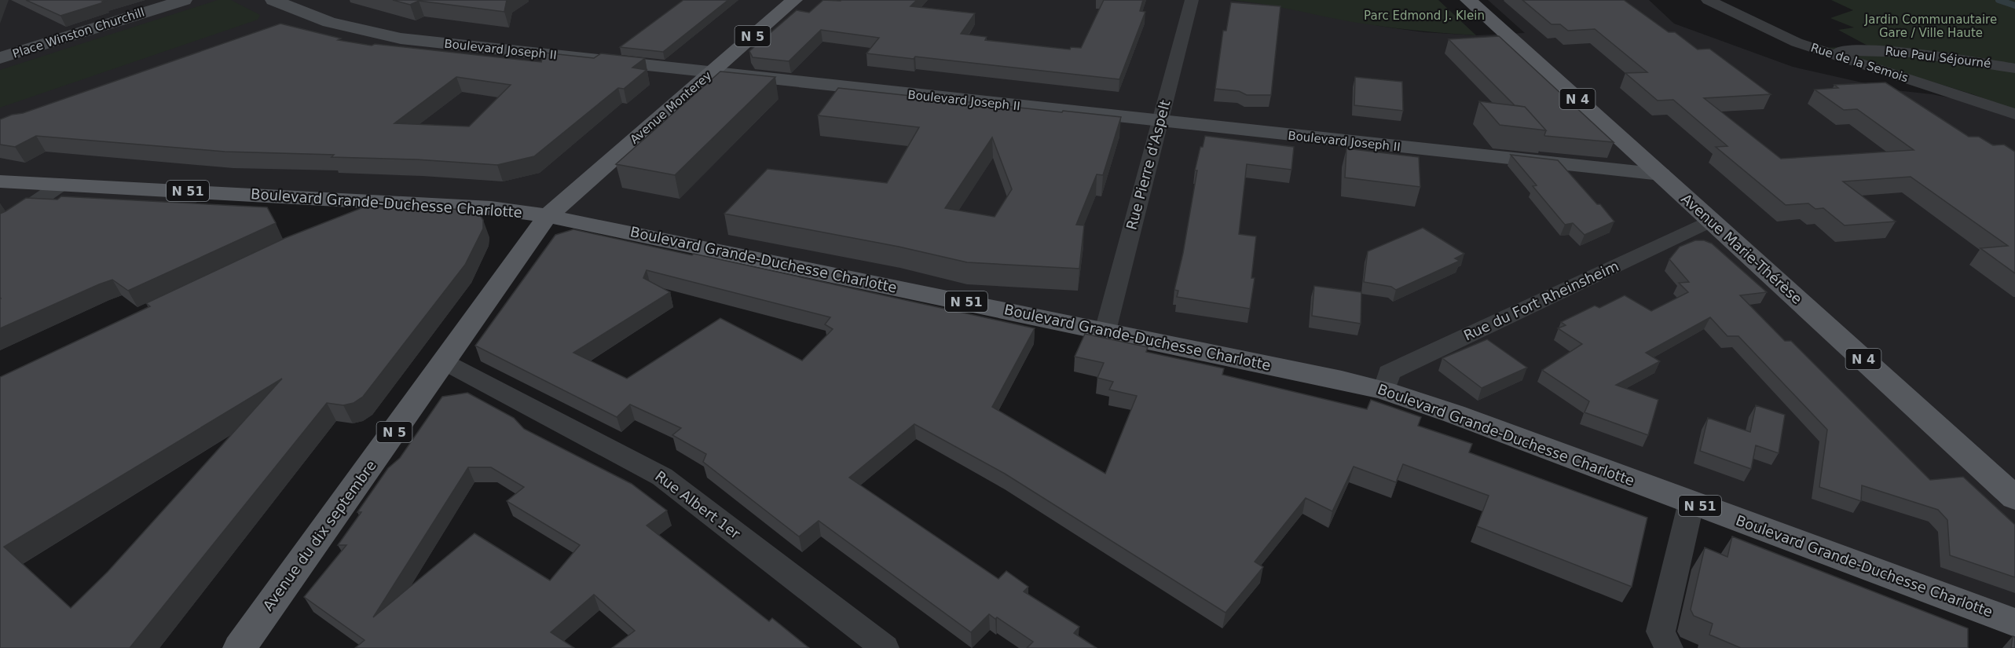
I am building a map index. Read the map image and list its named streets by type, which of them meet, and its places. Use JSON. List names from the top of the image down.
{
  "streets": {
    "main road": [
      "Place Winston Churchill",
      "N 5",
      "Boulevard Joseph II",
      "N 4",
      "Avenue Monterey",
      "N 51",
      "Boulevard Grande-Duchesse Charlotte",
      "Avenue Marie-Thérèse",
      "Avenue du dix septembre"
    ],
    "street": [
      "Rue Paul Séjourné",
      "Rue de la Semois",
      "Rue Pierre d'Aspelt",
      "Rue du Fort Rheinsheim",
      "Rue Albert 1er"
    ]
  },
  "crossings": [
    ["Boulevard Joseph II", "Avenue Monterey"],
    ["Boulevard Joseph II", "Rue Pierre d'Aspelt"],
    ["Boulevard Joseph II", "Avenue Marie-Thérèse"],
    ["Rue Paul Séjourné", "Rue de la Semois"],
    ["Avenue Monterey", "Boulevard Grande-Duchesse Charlotte"],
    ["Avenue Monterey", "Avenue du dix septembre"],
    ["Rue Pierre d'Aspelt", "Boulevard Grande-Duchesse Charlotte"],
    ["Boulevard Grande-Duchesse Charlotte", "Rue du Fort Rheinsheim"],
    ["Boulevard Grande-Duchesse Charlotte", "Avenue du dix septembre"],
    ["Avenue Marie-Thérèse", "Rue du Fort Rheinsheim"],
    ["Rue Albert 1er", "Avenue du dix septembre"]
  ],
  "parks": ["Parc Edmond J. Klein", "Jardin Communautaire Gare / Ville Haute"]
}
